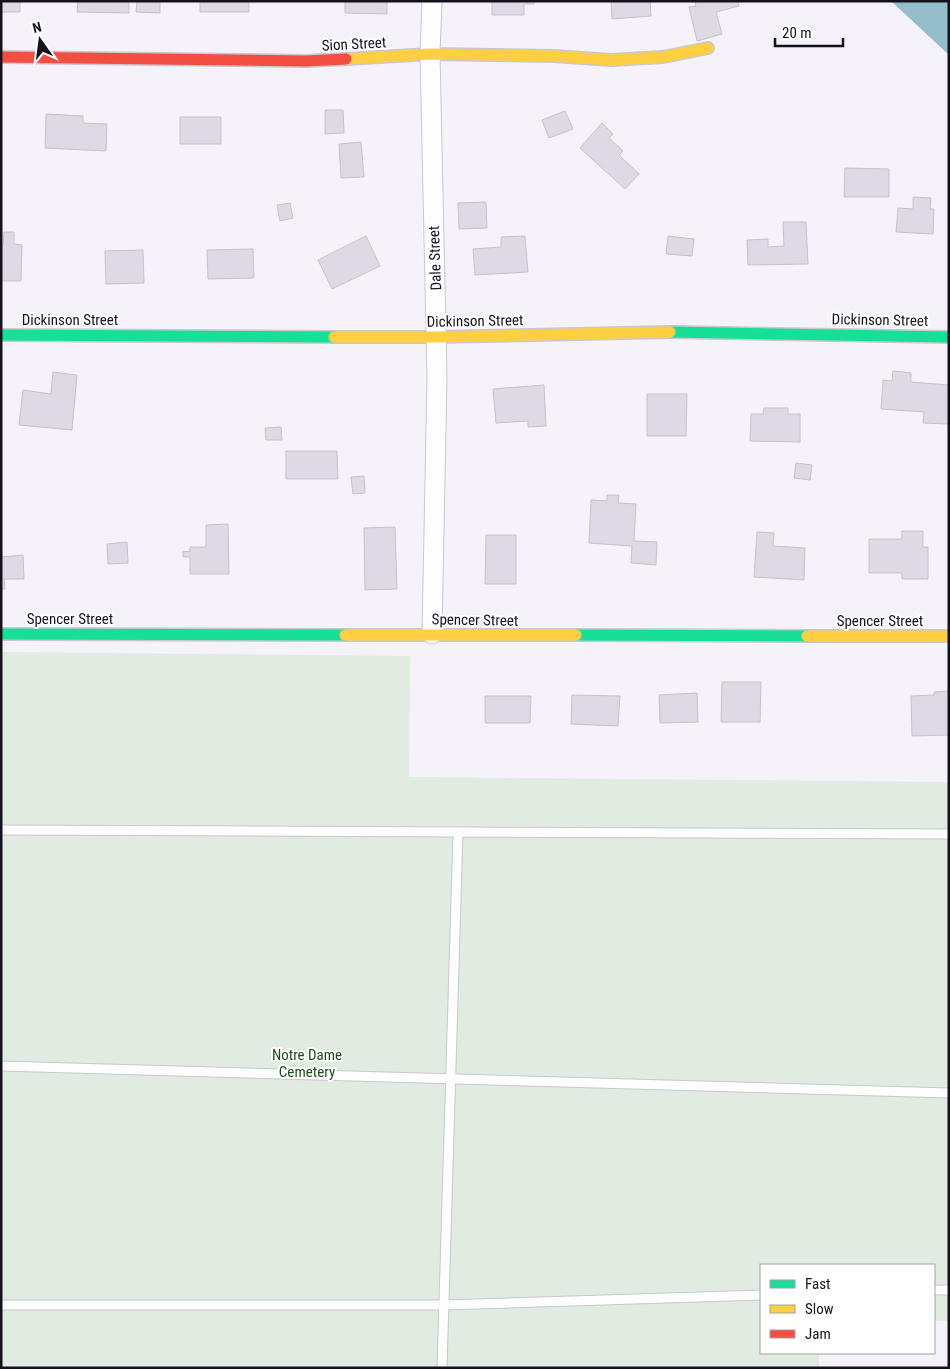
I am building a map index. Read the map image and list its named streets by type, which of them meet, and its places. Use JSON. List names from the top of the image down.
{
  "streets": {
    "street": [
      "Sion Street",
      "Dale Street",
      "Dickinson Street",
      "Spencer Street"
    ]
  },
  "crossings": [
    ["Sion Street", "Dale Street"],
    ["Dale Street", "Dickinson Street"],
    ["Dale Street", "Spencer Street"]
  ],
  "parks": ["Notre Dame Cemetery"],
  "legend": ["Fast", "Slow", "Jam"],
  "scale_bar": "20 m",
  "north": "top"
}
